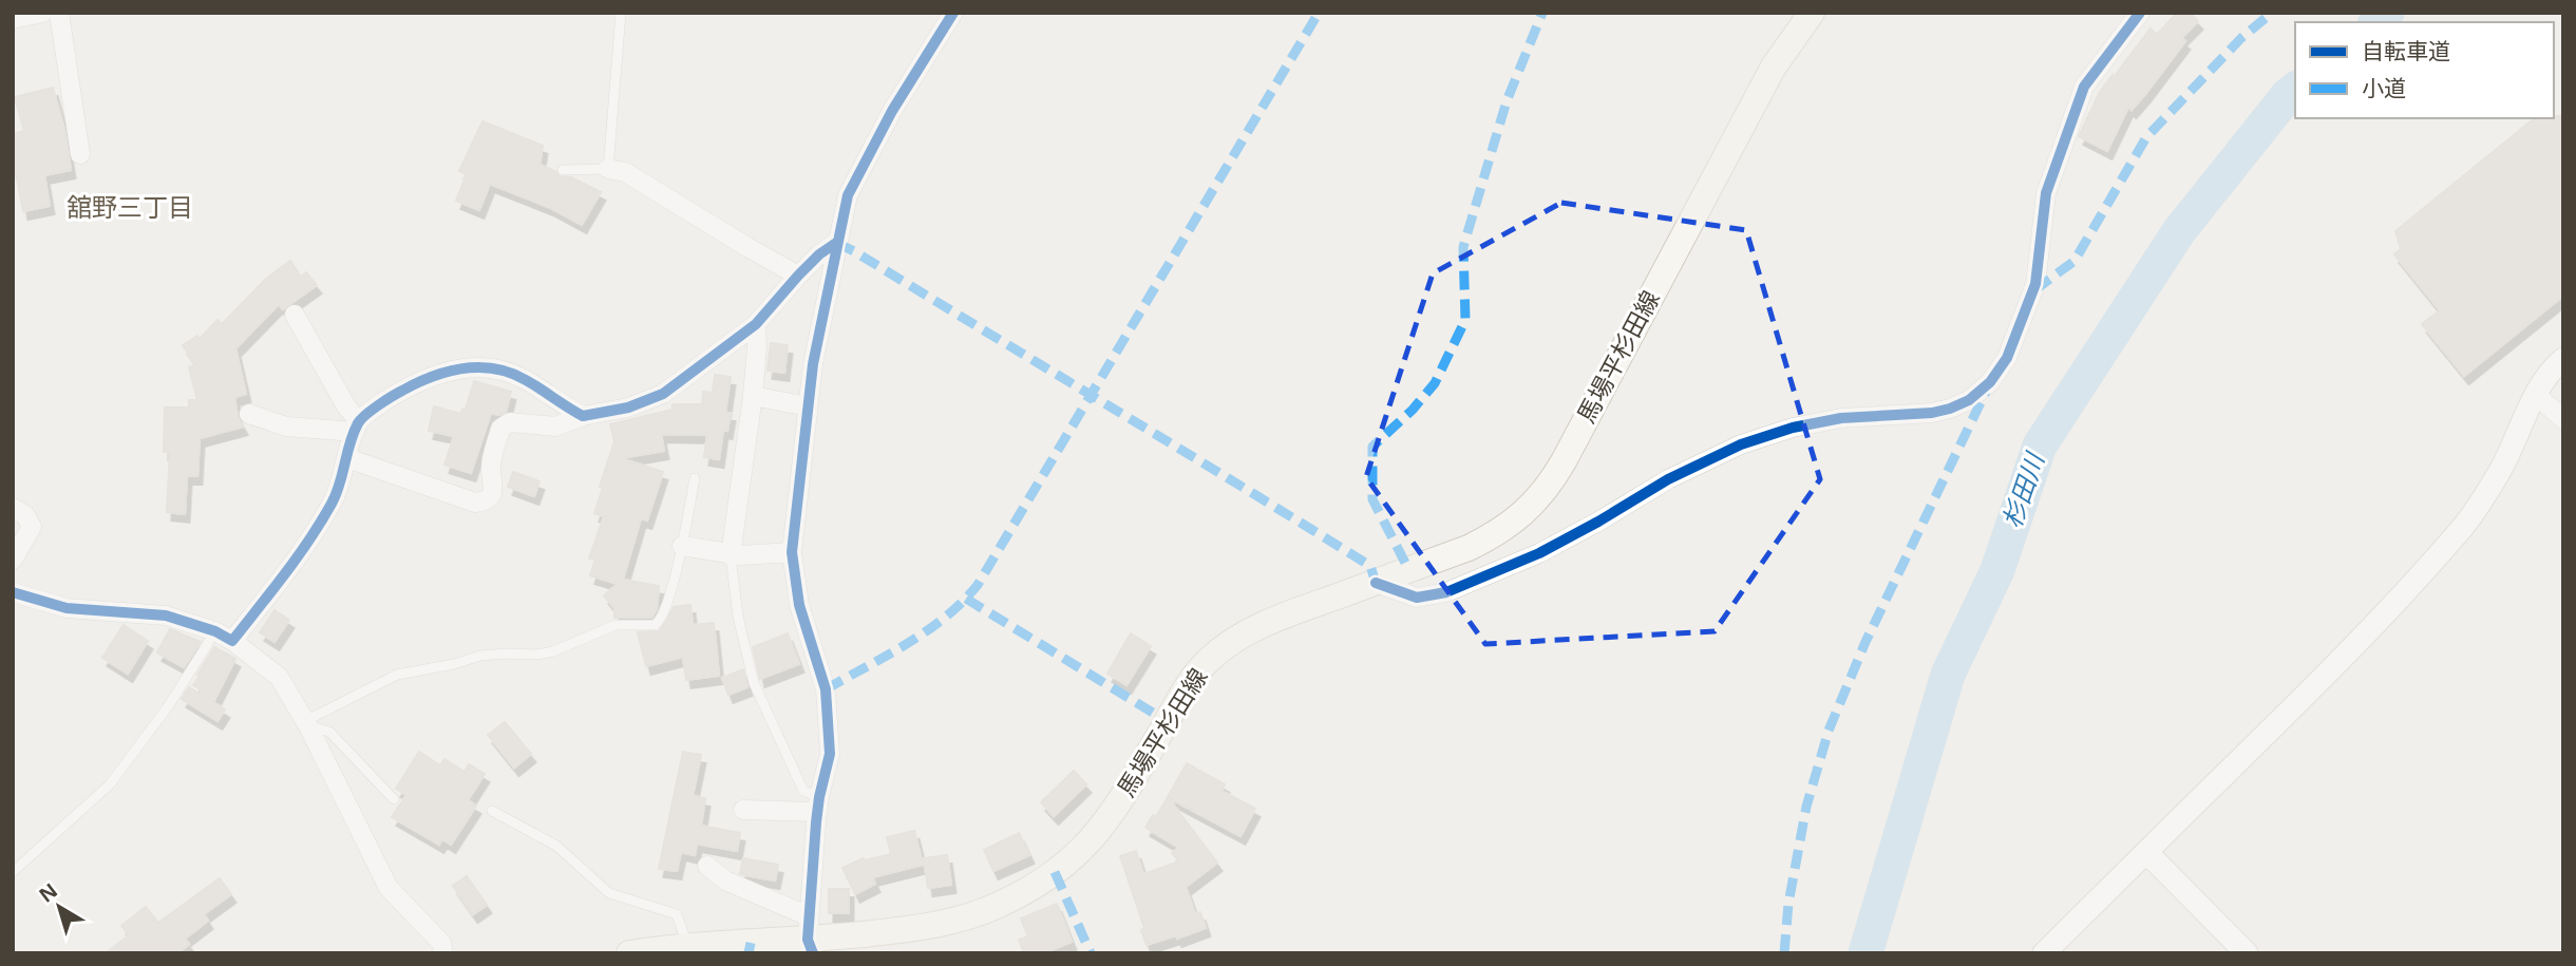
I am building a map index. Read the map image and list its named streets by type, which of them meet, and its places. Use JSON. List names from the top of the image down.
{
  "streets": {
    "main road": ["馬場平杉田線"]
  },
  "districts": ["舘野三丁目"],
  "water": ["杉田川"],
  "legend": ["自転車道", "小道"],
  "north": "top left"
}
